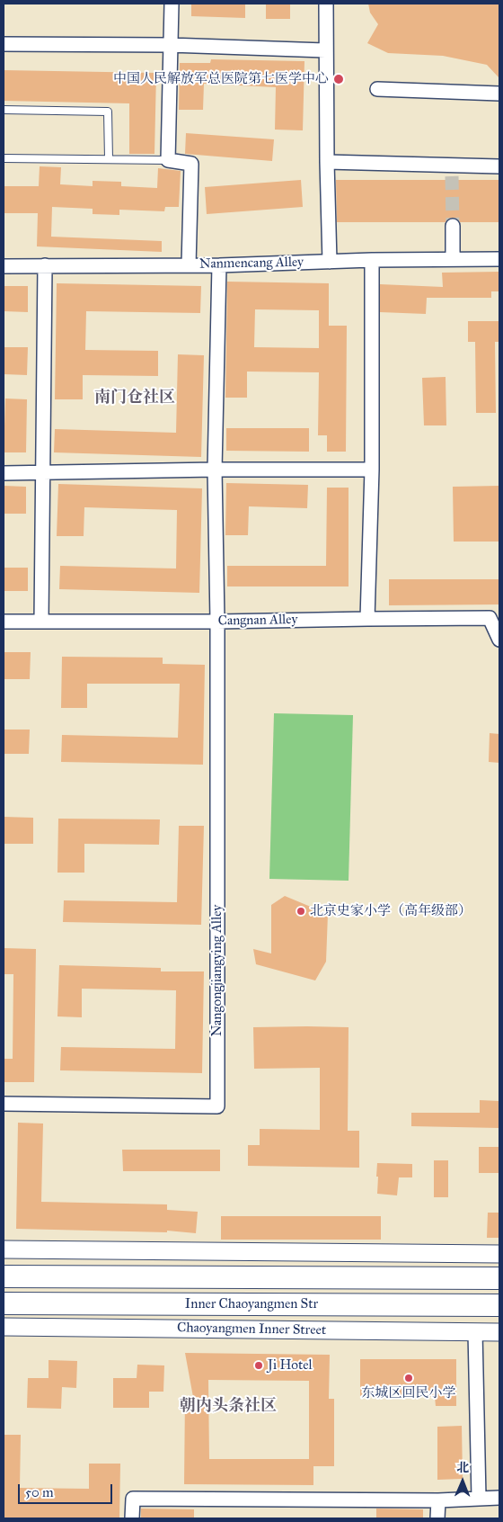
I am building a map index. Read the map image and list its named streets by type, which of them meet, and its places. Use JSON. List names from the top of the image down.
{
  "streets": {
    "main road": ["Inner Chaoyangmen Str"],
    "street": [
      "Nanmencang Alley",
      "Cangnan Alley",
      "Nangongjiangying Alley",
      "Chaoyangmen Inner Street"
    ]
  },
  "crossings": [
    ["Cangnan Alley", "Nangongjiangying Alley"]
  ],
  "districts": ["南门仓社区", "朝内头条社区"],
  "places": [
    "中国人民解放军总医院第七医学中心",
    "北京史家小学（高年级部）",
    "Ji Hotel",
    "东城区回民小学"
  ],
  "scale_bar": "50 m",
  "north": "top"
}
